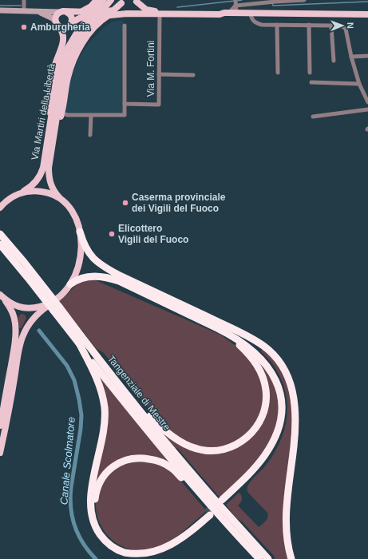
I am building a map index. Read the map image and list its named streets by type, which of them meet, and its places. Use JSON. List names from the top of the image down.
{
  "streets": {
    "highway": ["Tangenziale di Mestre"],
    "main road": ["Via Martiri della Libertà"],
    "street": ["Via M. Fortini"]
  },
  "water": ["Canale Scolmatore"],
  "places": ["Amburgheria", "Caserma provinciale dei Vigili del Fuoco", "Elicottero Vigili del Fuoco"],
  "north": "right"
}
